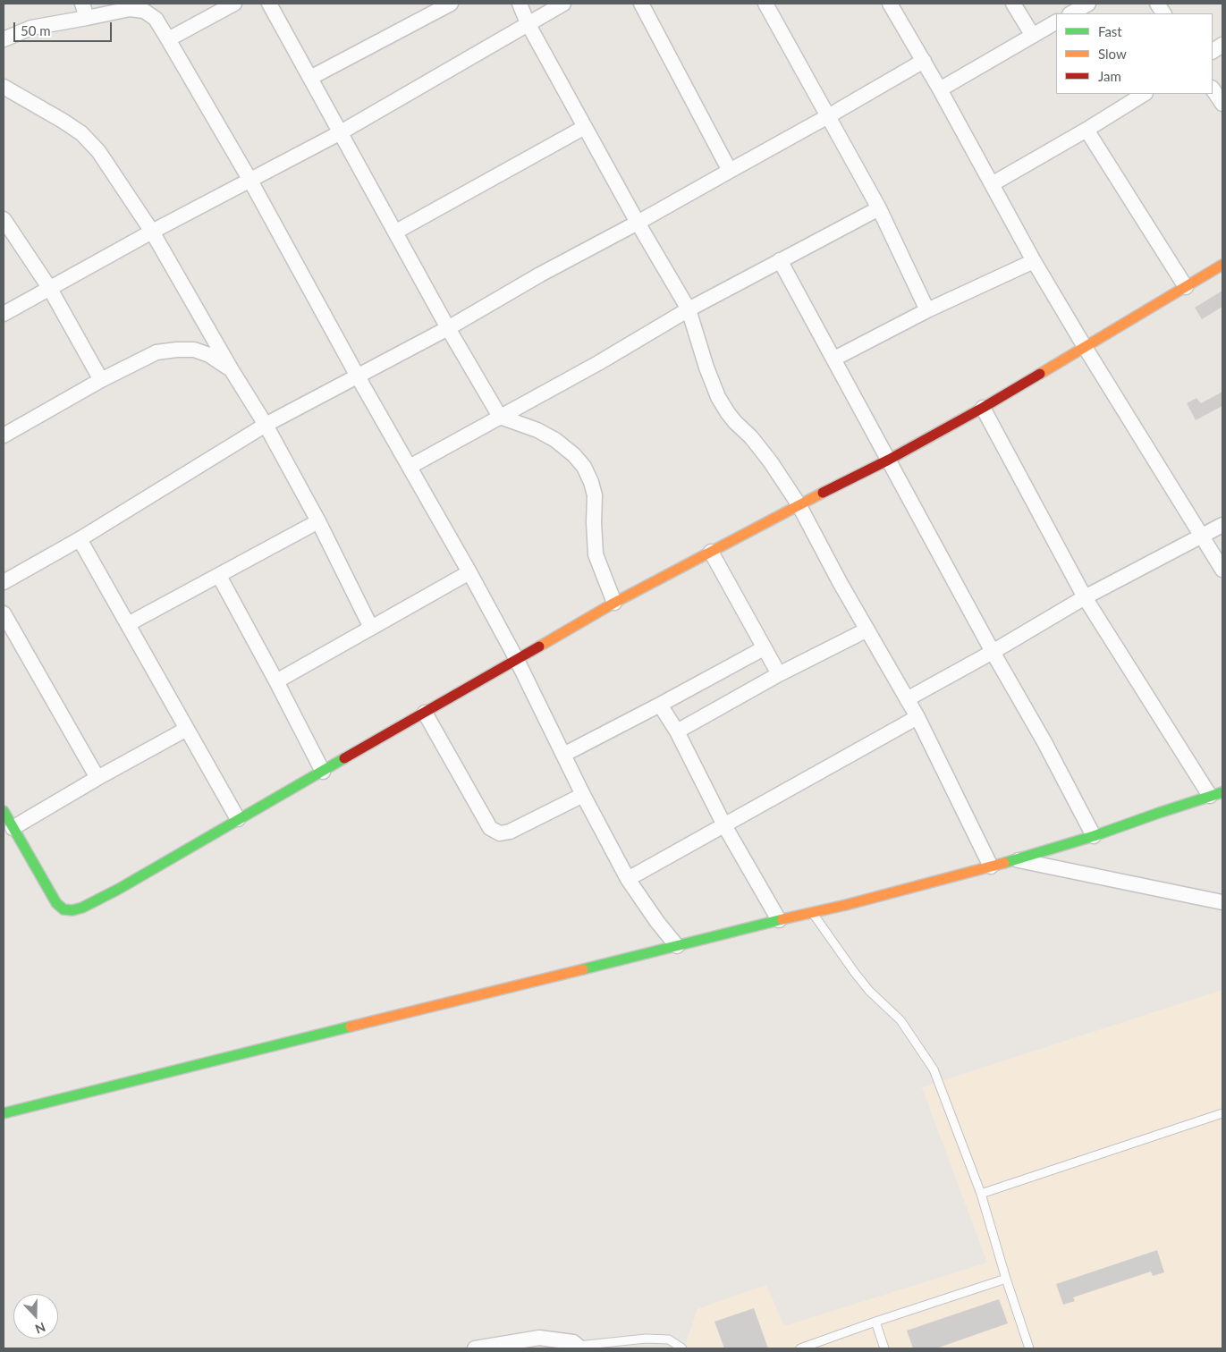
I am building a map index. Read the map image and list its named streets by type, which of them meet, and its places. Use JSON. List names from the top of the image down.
{
  "legend": ["Fast", "Slow", "Jam"],
  "scale_bar": "50 m",
  "north": "bottom"
}
